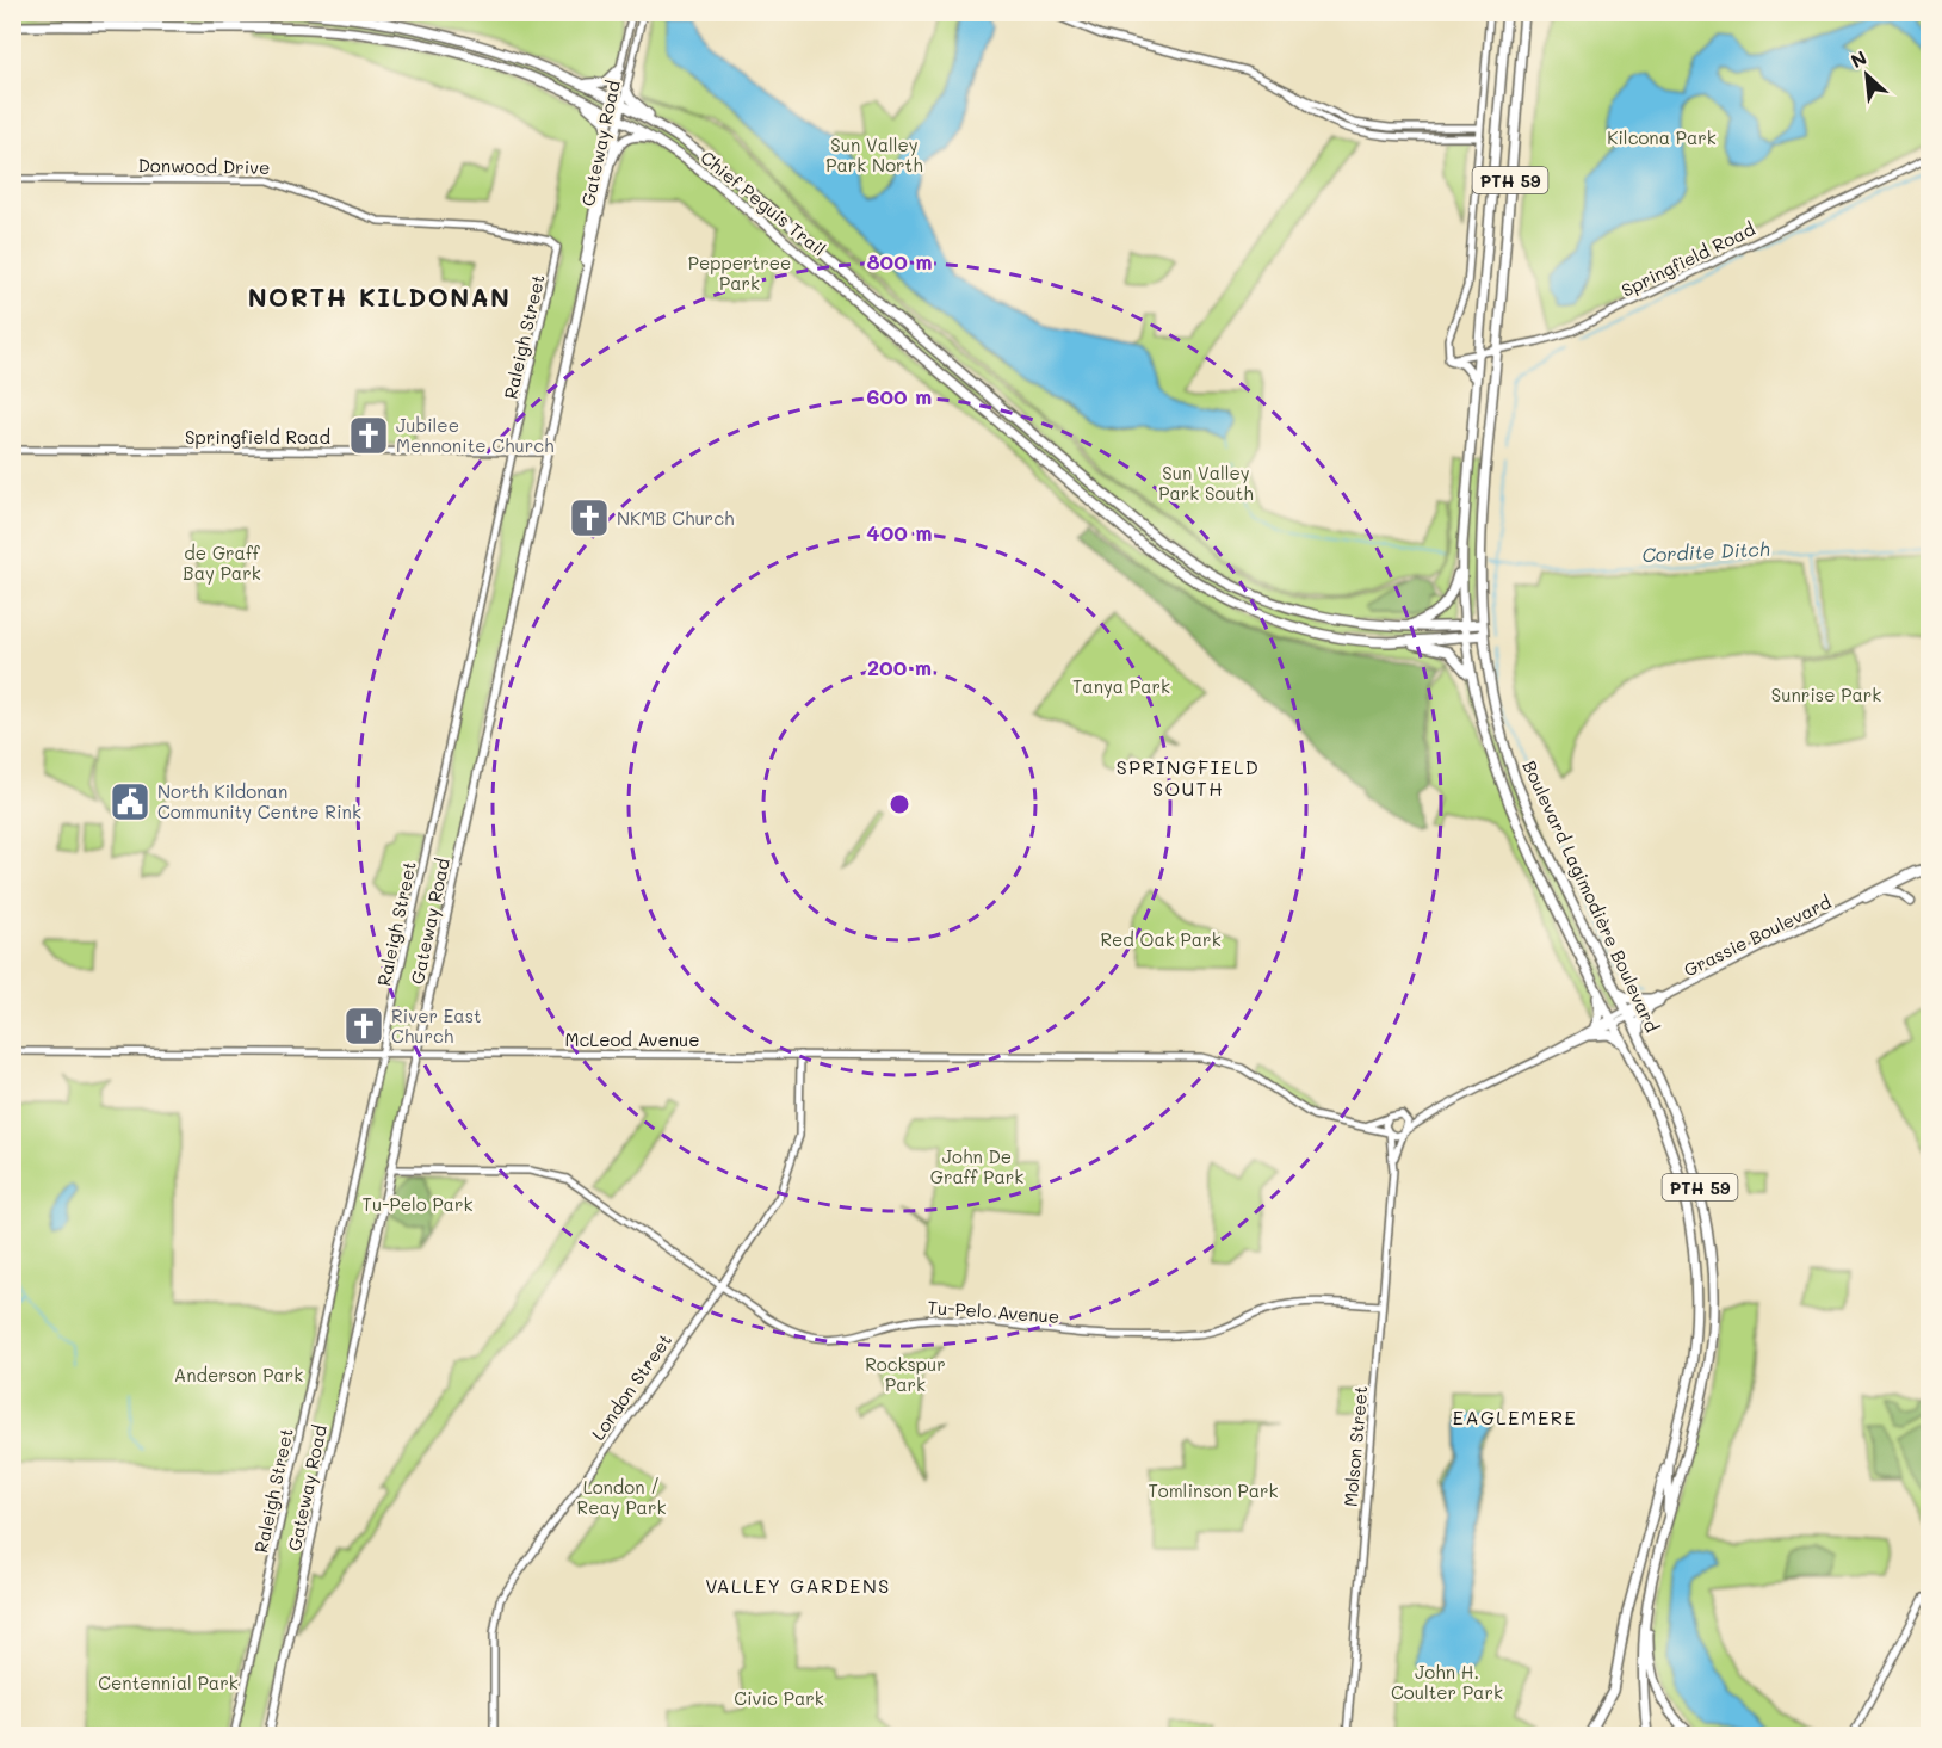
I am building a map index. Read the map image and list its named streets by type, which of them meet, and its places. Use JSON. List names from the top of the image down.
{
  "streets": {
    "main road": [
      "Gateway Road",
      "PTH 59",
      "Chief Peguis Trail",
      "Boulevard Lagimodière Boulevard",
      "Grassie Boulevard"
    ],
    "street": [
      "Donwood Drive",
      "Springfield Road",
      "Raleigh Street",
      "McLeod Avenue",
      "Tu-Pelo Avenue",
      "London Street",
      "Molson Street"
    ]
  },
  "crossings": [
    ["Gateway Road", "Chief Peguis Trail"],
    ["Gateway Road", "Springfield Road"],
    ["Gateway Road", "McLeod Avenue"],
    ["Gateway Road", "Tu-Pelo Avenue"],
    ["Donwood Drive", "Raleigh Street"],
    ["Chief Peguis Trail", "Boulevard Lagimodière Boulevard"],
    ["Springfield Road", "Raleigh Street"],
    ["Springfield Road", "Boulevard Lagimodière Boulevard"],
    ["Raleigh Street", "McLeod Avenue"],
    ["Boulevard Lagimodière Boulevard", "Grassie Boulevard"],
    ["Grassie Boulevard", "Molson Street"],
    ["McLeod Avenue", "London Street"],
    ["Tu-Pelo Avenue", "London Street"],
    ["Tu-Pelo Avenue", "Molson Street"]
  ],
  "districts": [
    "NORTH KILDONAN",
    "SPRINGFIELD SOUTH",
    "EAGLEMERE",
    "VALLEY GARDENS"
  ],
  "water": ["Cordite Ditch"],
  "parks": [
    "Kilcona Park",
    "Sun Valley Park North",
    "Peppertree Park",
    "Sun Valley Park South",
    "de Graff Bay Park",
    "Tanya Park",
    "Sunrise Park",
    "Red Oak Park",
    "John De Graff Park",
    "Tu-Pelo Park",
    "Rockspur Park",
    "Anderson Park",
    "London / Reay Park",
    "Tomlinson Park",
    "John H. Coulter Park",
    "Centennial Park",
    "Civic Park"
  ],
  "places": {
    "church": ["Jubilee Mennonite Church", "NKMB Church", "River East Church"],
    "public building": ["North Kildonan Community Centre Rink"]
  },
  "north": "top left",
  "rings": [
    "800 m",
    "600 m",
    "400 m",
    "200 m"
  ]
}
